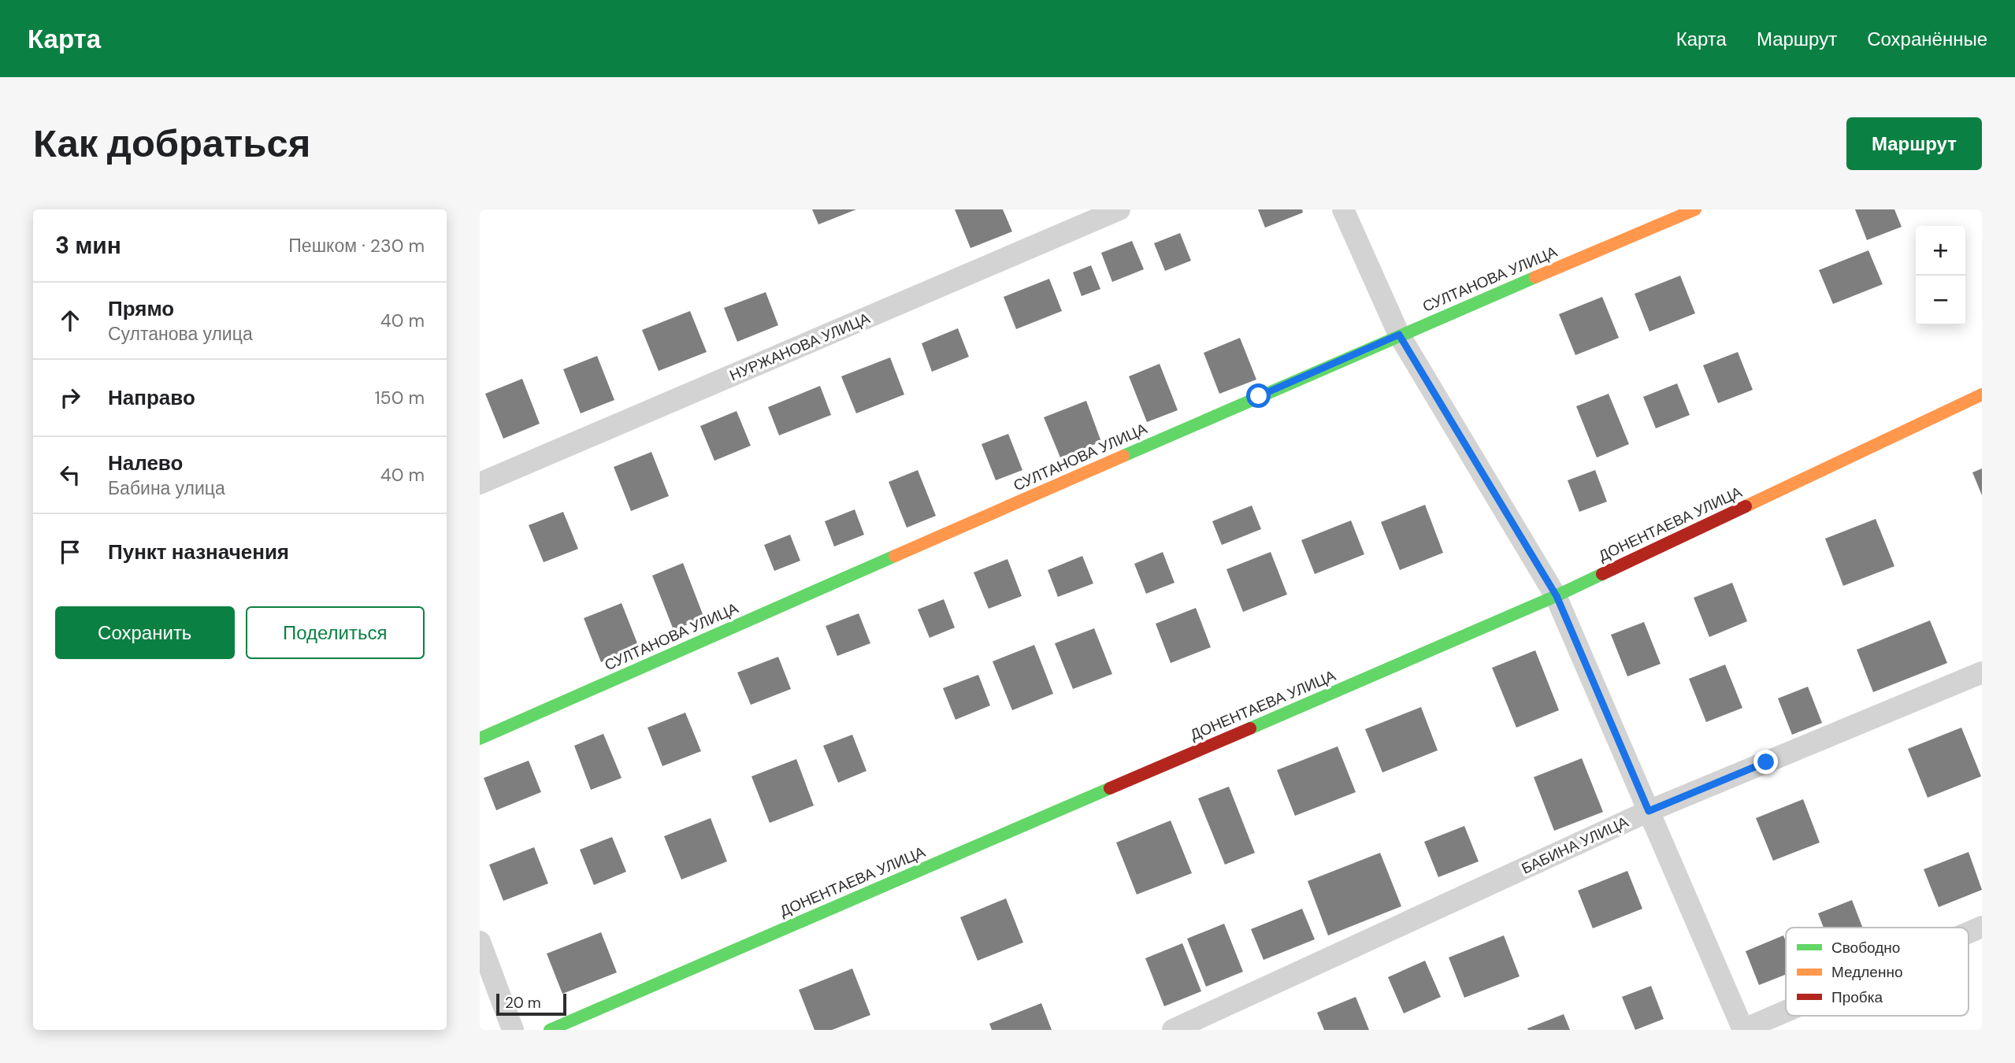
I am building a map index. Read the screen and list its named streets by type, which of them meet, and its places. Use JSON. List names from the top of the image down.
{
  "streets": {
    "street": [
      "СУЛТАНОВА УЛИЦА",
      "НУРЖАНОВА УЛИЦА",
      "ДОНЕНТАЕВА УЛИЦА",
      "БАБИНА УЛИЦА"
    ]
  },
  "legend": ["Свободно", "Медленно", "Пробка"],
  "scale_bar": "20 m",
  "page": {
    "header": "Карта",
    "nav": ["Карта", "Маршрут", "Сохранённые"],
    "buttons": [
      "Маршрут",
      ["Сохранить", "Поделиться"]
    ],
    "title": "Как добраться",
    "heading": ["3 мин", "Пешком · 230 m"],
    "map_buttons": ["+", "−"],
    "list": [
      ["Прямо", "Султанова улица", "40 m"],
      ["Направо", "150 m"],
      ["Налево", "Бабина улица", "40 m"],
      "Пункт назначения"
    ],
    "scale": "20 m"
  }
}
